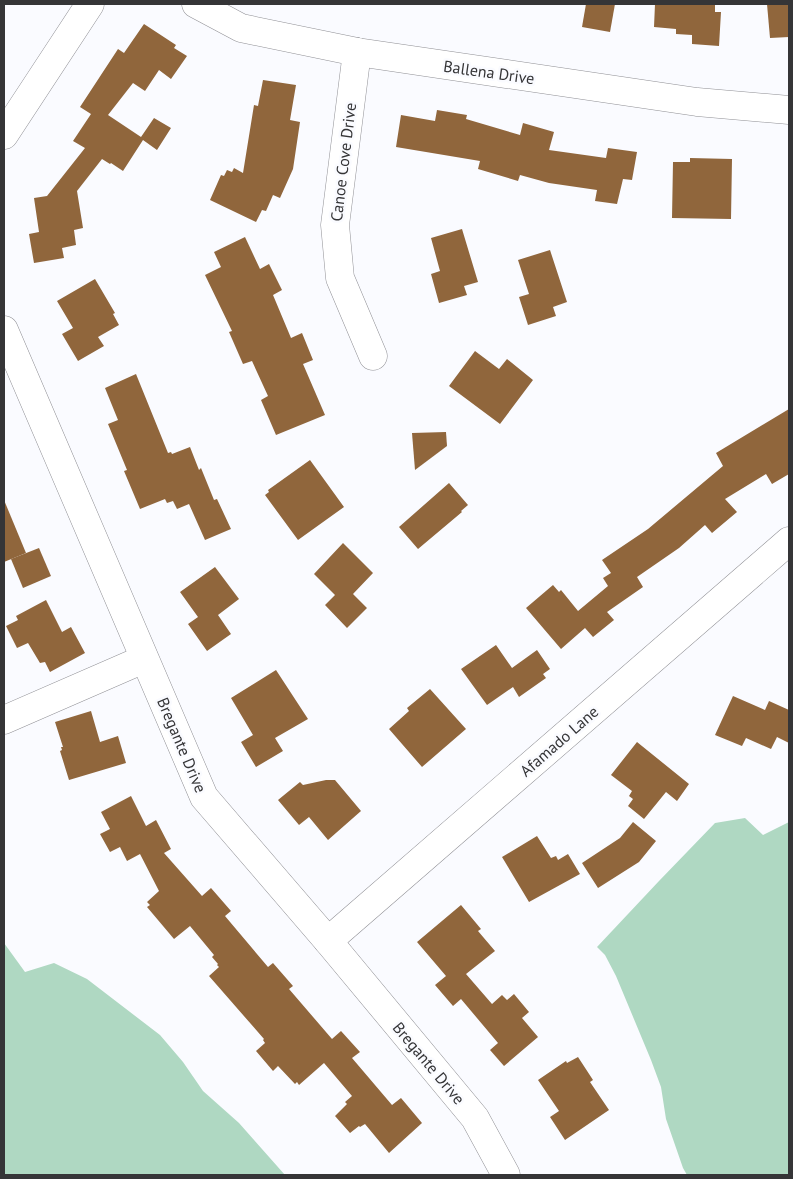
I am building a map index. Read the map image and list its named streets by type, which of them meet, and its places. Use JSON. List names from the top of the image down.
{
  "streets": {
    "street": [
      "Ballena Drive",
      "Canoe Cove Drive",
      "Afamado Lane",
      "Bregante Drive"
    ]
  },
  "crossings": [
    ["Ballena Drive", "Canoe Cove Drive"],
    ["Afamado Lane", "Bregante Drive"]
  ]
}
